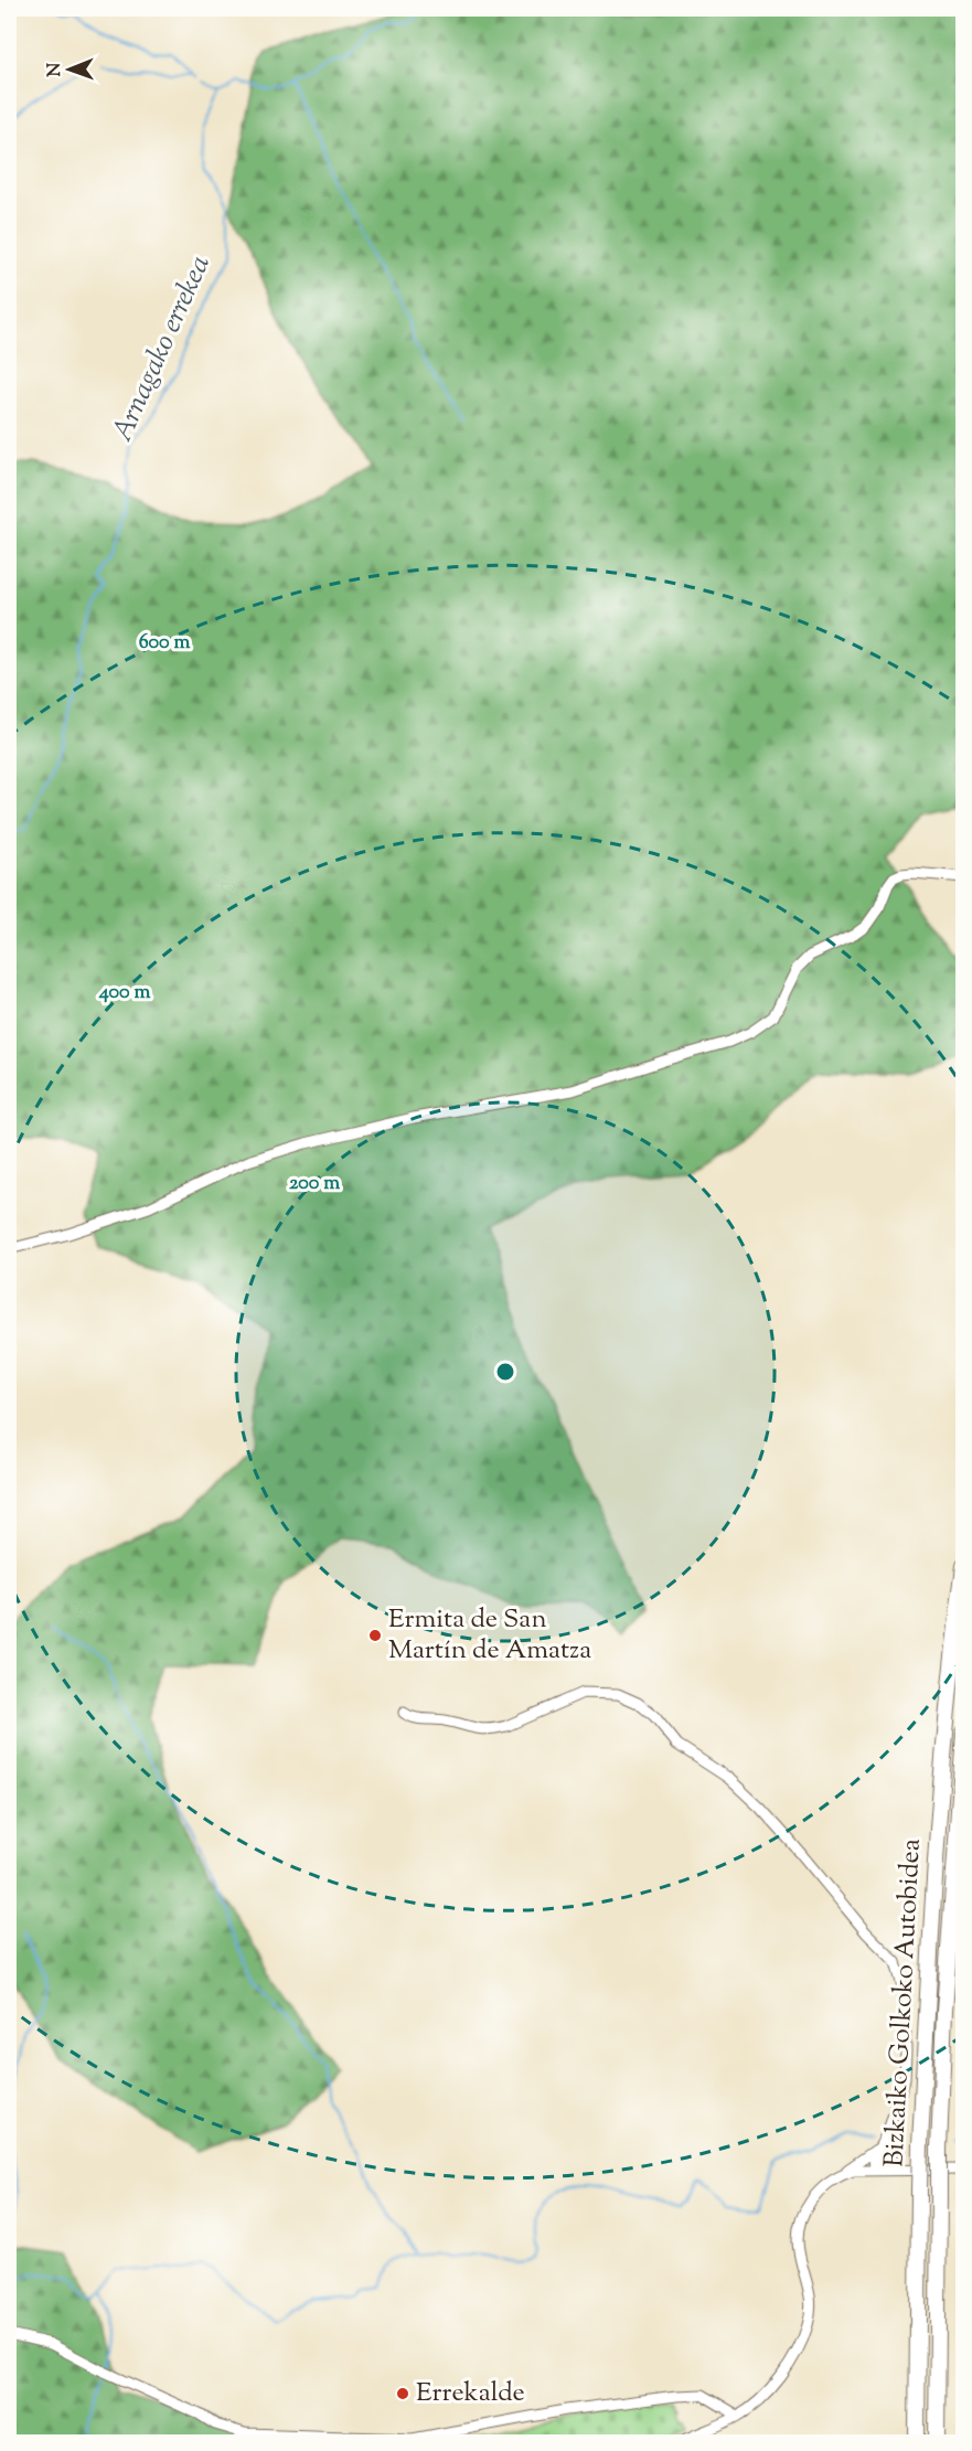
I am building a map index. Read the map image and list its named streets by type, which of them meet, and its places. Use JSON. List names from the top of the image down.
{
  "streets": {
    "highway": ["Bizkaiko Golkoko Autobidea"]
  },
  "water": ["Arnagako errekea"],
  "places": ["Ermita de San Martín de Amatza", "Errekalde"],
  "north": "left",
  "rings": ["600 m", "400 m", "200 m"]
}
